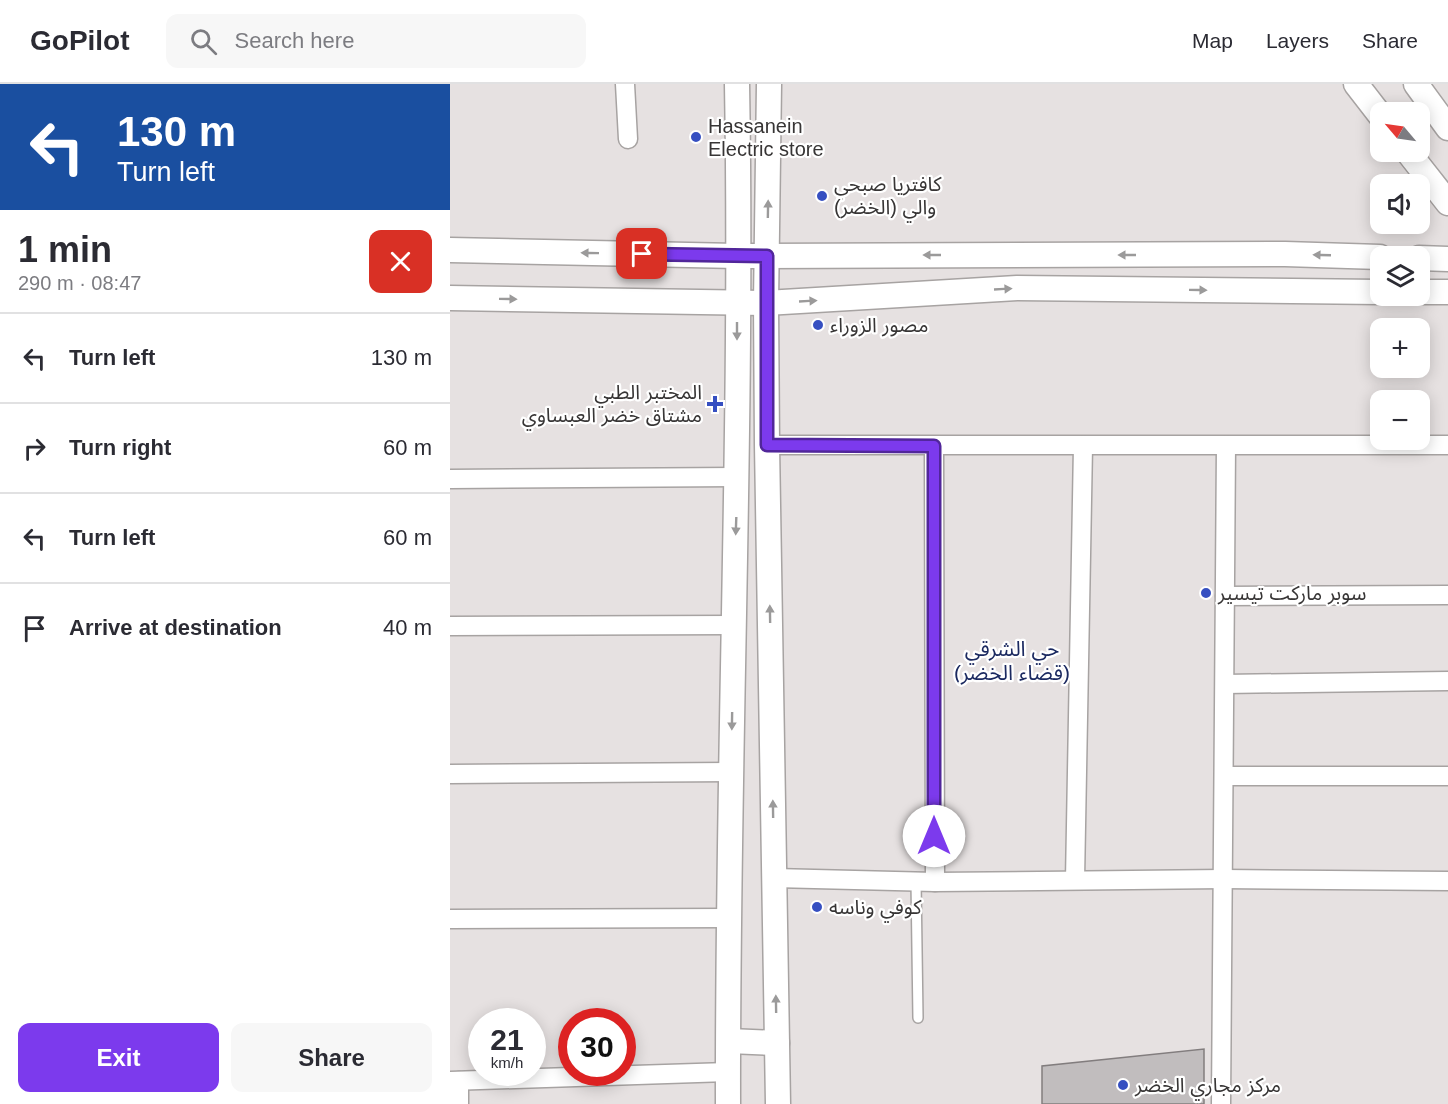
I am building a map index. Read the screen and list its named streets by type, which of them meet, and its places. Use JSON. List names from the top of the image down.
{
  "districts": ["حي الشرقي (قضاء الخضر)"],
  "places": {
    "other": [
      "Hassanein Electric store",
      "كافتريا صبحي والي (الخضر)",
      "مصور الزوراء",
      "سوبر ماركت تيسير",
      "كوفي وناسه",
      "مركز مجاري الخضر"
    ],
    "health": ["المختبر الطبي مشتاق خضر العبساوي"]
  },
  "north": "top left",
  "page": {
    "header": "GoPilot",
    "search": "Search here",
    "nav": ["Map", "Layers", "Share"],
    "turn": ["130 m", "Turn left"],
    "map_buttons": ["+", "−"],
    "heading": ["1 min", "290 m · 08:47"],
    "list": [
      {
        "name": "Turn left",
        "value": "130 m"
      },
      {
        "name": "Turn right",
        "value": "60 m"
      },
      {
        "name": "Turn left",
        "value": "60 m"
      },
      {
        "name": "Arrive at destination",
        "value": "40 m"
      }
    ],
    "speed": "21 km/h",
    "limit": "30",
    "buttons": ["Exit", "Share"]
  }
}
